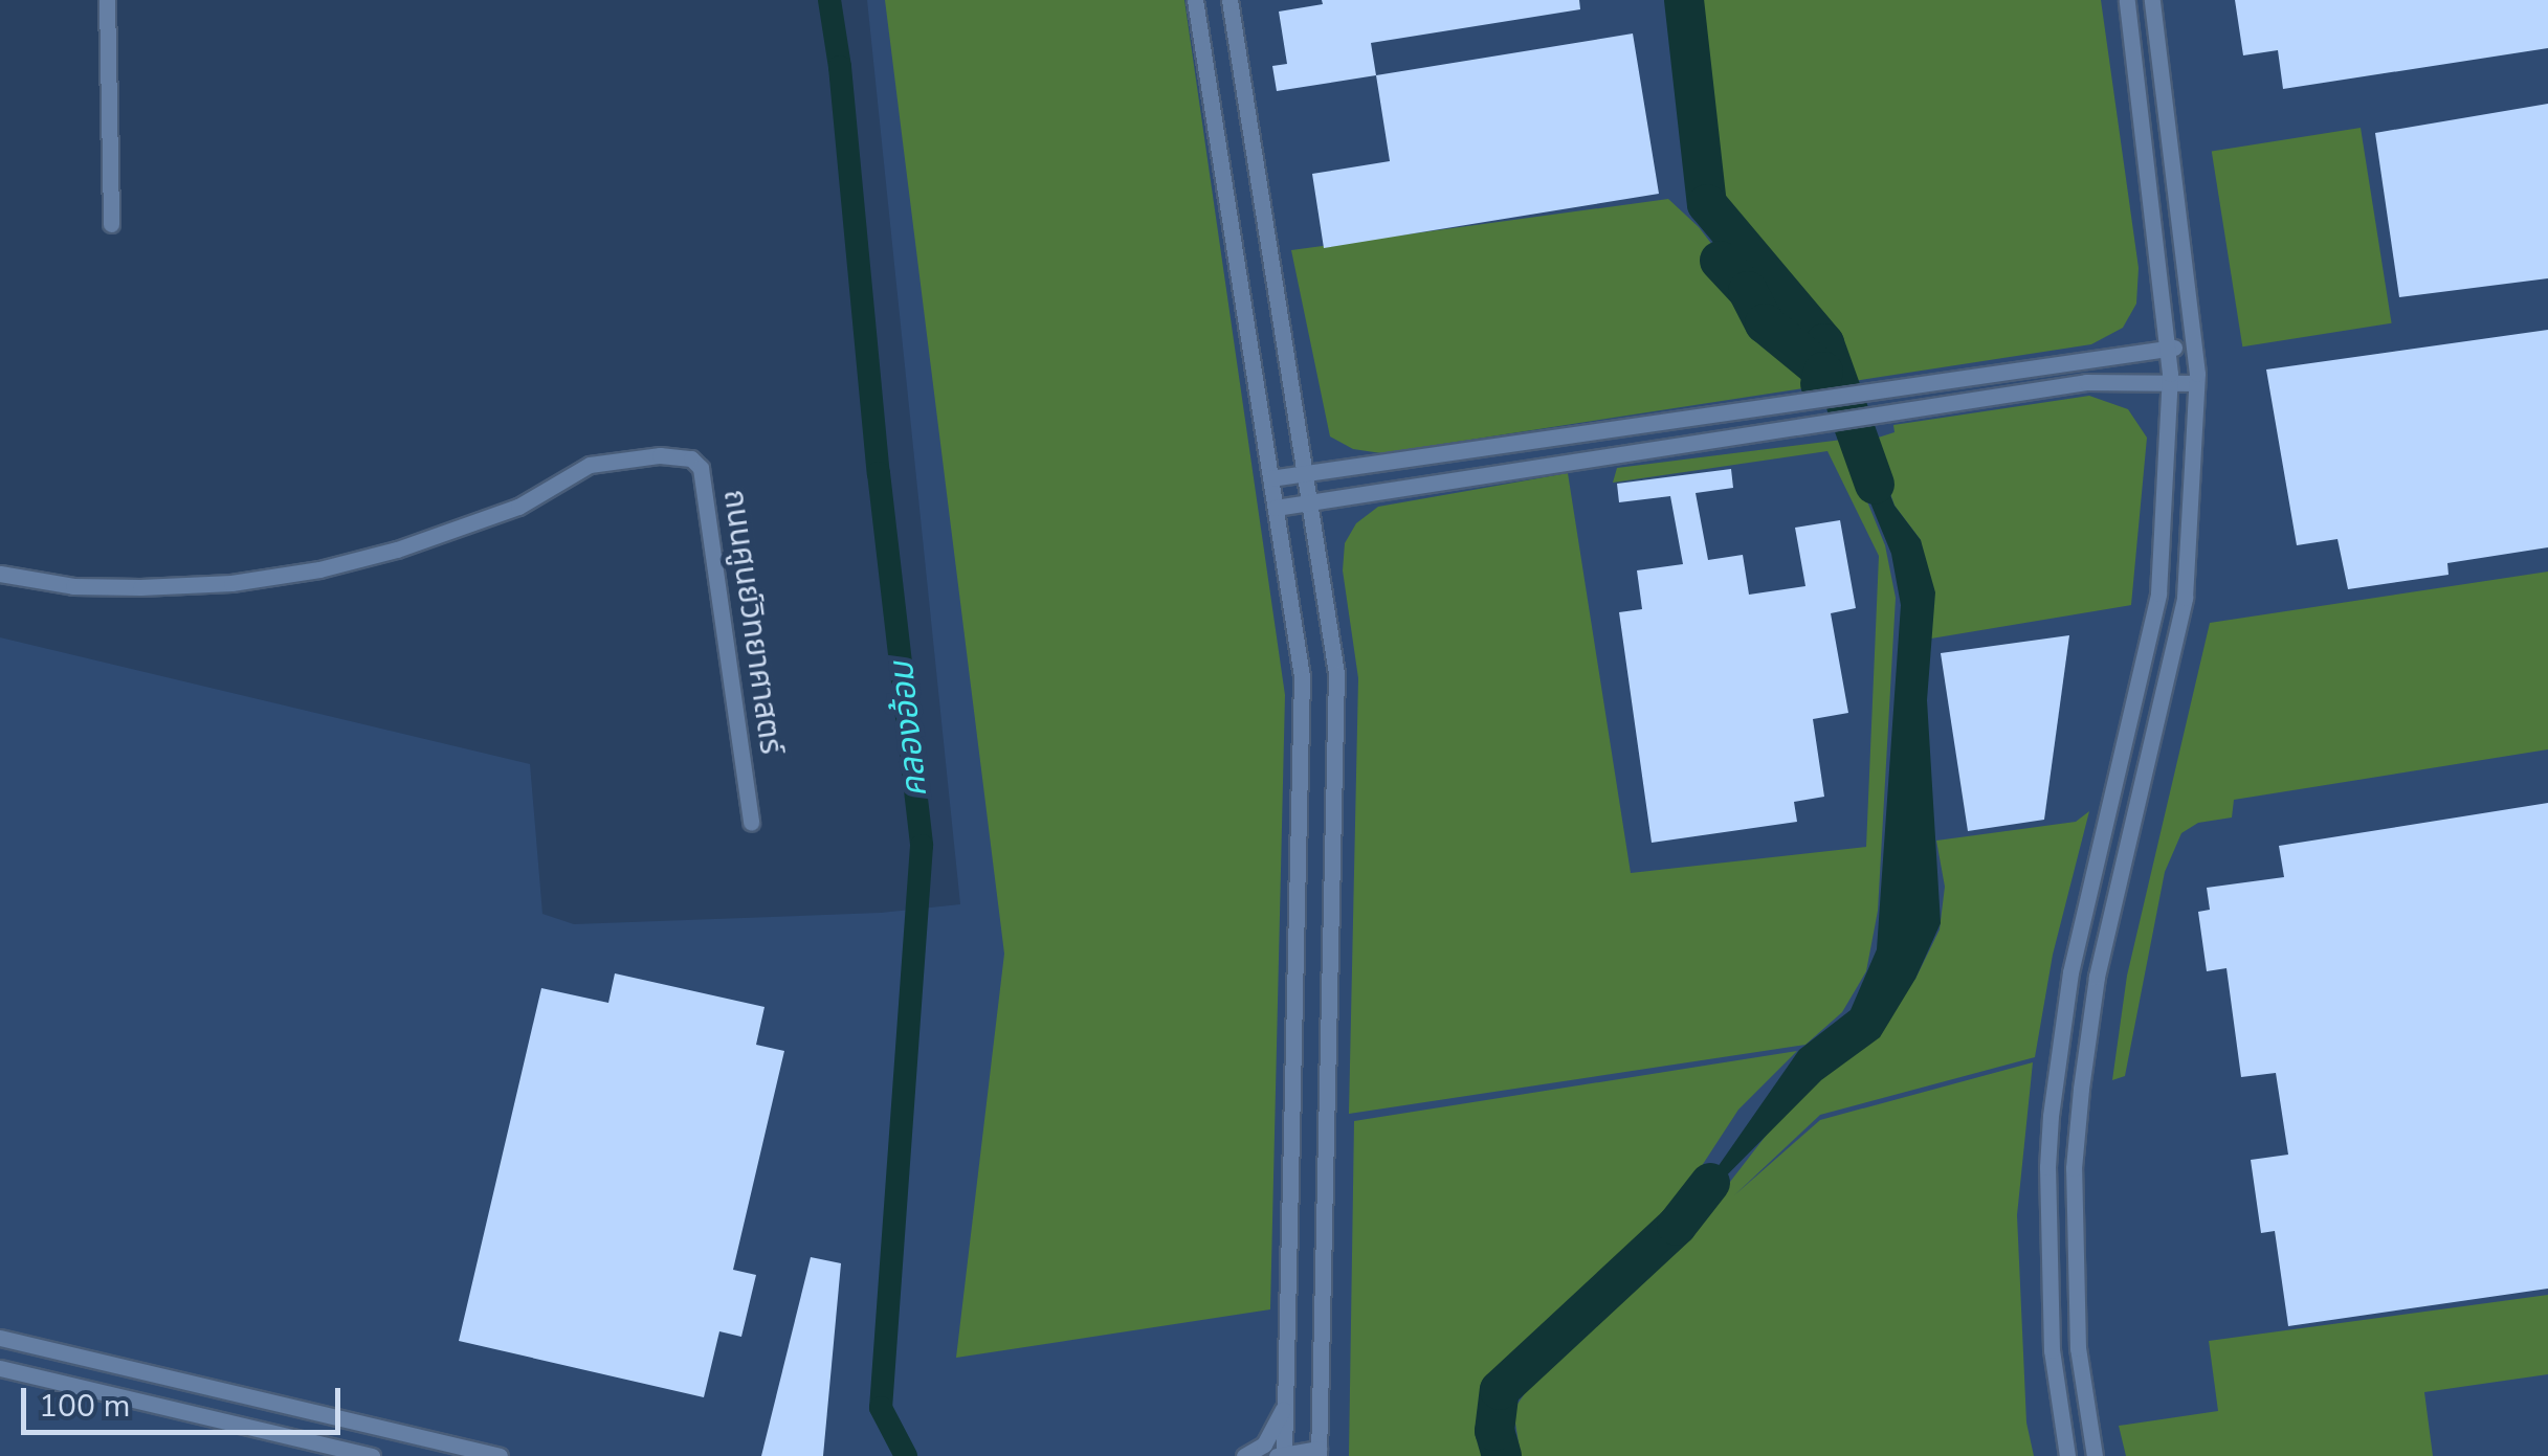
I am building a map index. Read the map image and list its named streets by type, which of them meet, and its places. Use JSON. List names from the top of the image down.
{
  "streets": {
    "street": ["ถนนศูนย์วิทยาศาสตร์"]
  },
  "water": ["คลองอ้อม"],
  "scale_bar": "100 m"
}
